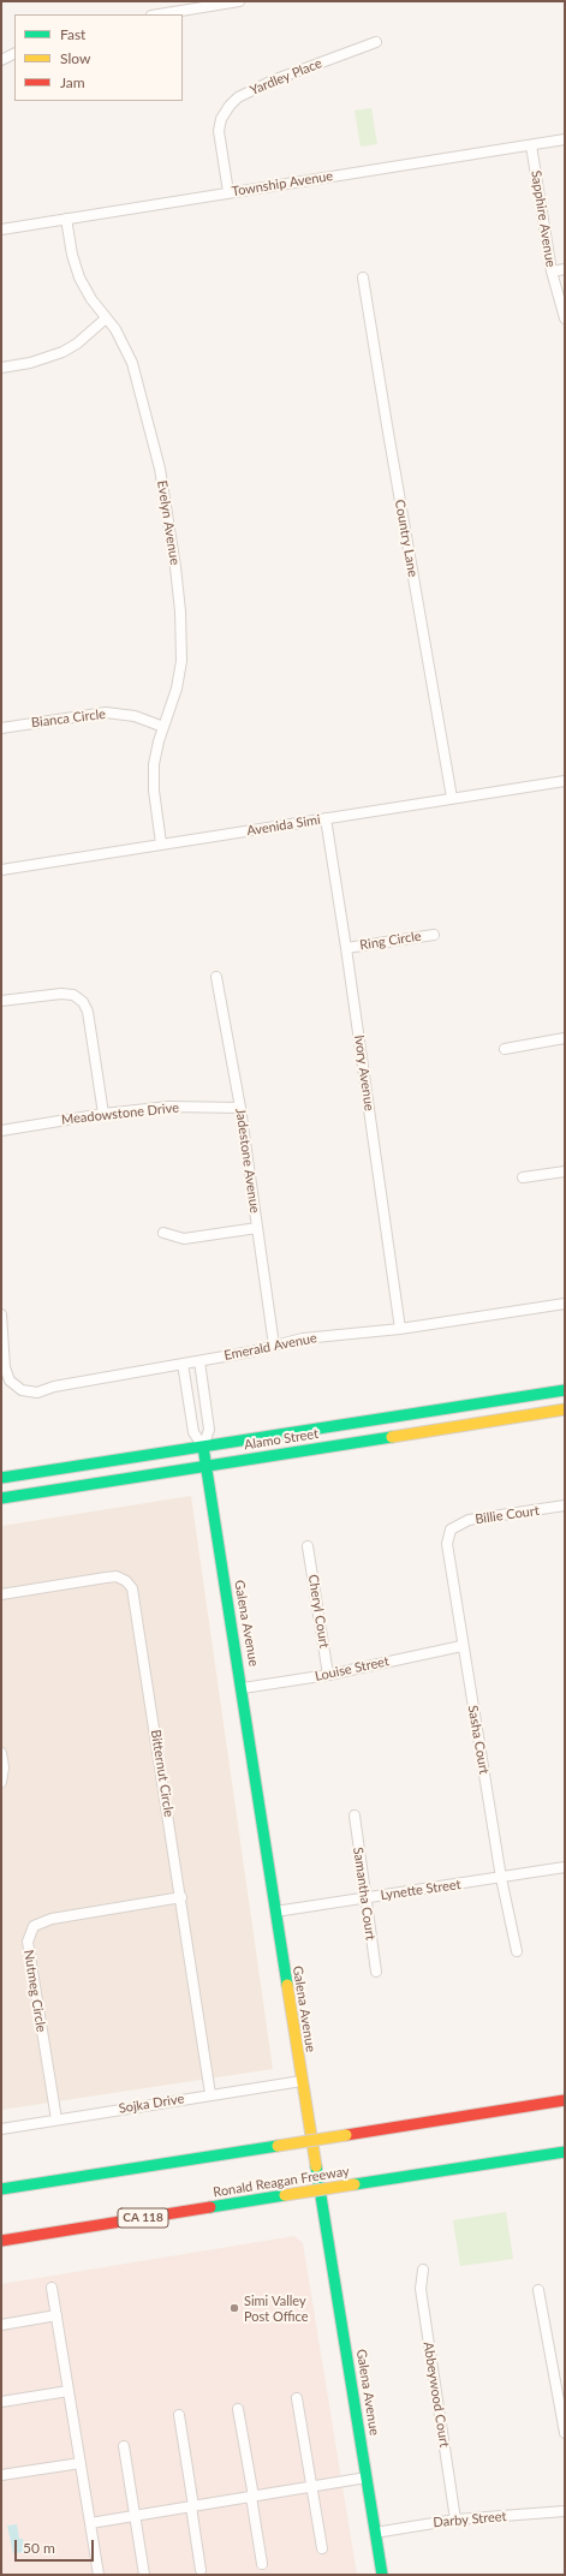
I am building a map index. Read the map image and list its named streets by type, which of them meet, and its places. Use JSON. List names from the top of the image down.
{
  "streets": {
    "main road": [
      "Alamo Street",
      "Galena Avenue",
      "Ronald Reagan Freeway",
      "CA 118"
    ],
    "street": [
      "Yardley Place",
      "Township Avenue",
      "Sapphire Avenue",
      "Evelyn Avenue",
      "Country Lane",
      "Bianca Circle",
      "Avenida Simi",
      "Ring Circle",
      "Ivory Avenue",
      "Meadowstone Drive",
      "Jadestone Avenue",
      "Emerald Avenue",
      "Billie Court",
      "Cheryl Court",
      "Louise Street",
      "Sasha Court",
      "Bitternut Circle",
      "Lynette Street",
      "Samantha Court",
      "Nutmeg Circle",
      "Sojka Drive",
      "Abbeywood Court",
      "Darby Street"
    ]
  },
  "crossings": [
    ["Yardley Place", "Township Avenue"],
    ["Township Avenue", "Sapphire Avenue"],
    ["Township Avenue", "Evelyn Avenue"],
    ["Evelyn Avenue", "Bianca Circle"],
    ["Evelyn Avenue", "Avenida Simi"],
    ["Country Lane", "Avenida Simi"],
    ["Avenida Simi", "Ivory Avenue"],
    ["Ring Circle", "Ivory Avenue"],
    ["Ivory Avenue", "Emerald Avenue"],
    ["Meadowstone Drive", "Jadestone Avenue"],
    ["Jadestone Avenue", "Emerald Avenue"],
    ["Emerald Avenue", "Galena Avenue"],
    ["Alamo Street", "Galena Avenue"],
    ["Billie Court", "Sasha Court"],
    ["Cheryl Court", "Louise Street"],
    ["Galena Avenue", "Louise Street"],
    ["Galena Avenue", "Lynette Street"],
    ["Galena Avenue", "Sojka Drive"],
    ["Galena Avenue", "Darby Street"],
    ["Louise Street", "Sasha Court"],
    ["Sasha Court", "Lynette Street"],
    ["Bitternut Circle", "Nutmeg Circle"],
    ["Bitternut Circle", "Sojka Drive"],
    ["Lynette Street", "Samantha Court"],
    ["Nutmeg Circle", "Sojka Drive"],
    ["Abbeywood Court", "Darby Street"]
  ],
  "places": ["Simi Valley Post Office"],
  "legend": ["Fast", "Slow", "Jam"],
  "scale_bar": "50 m"
}
